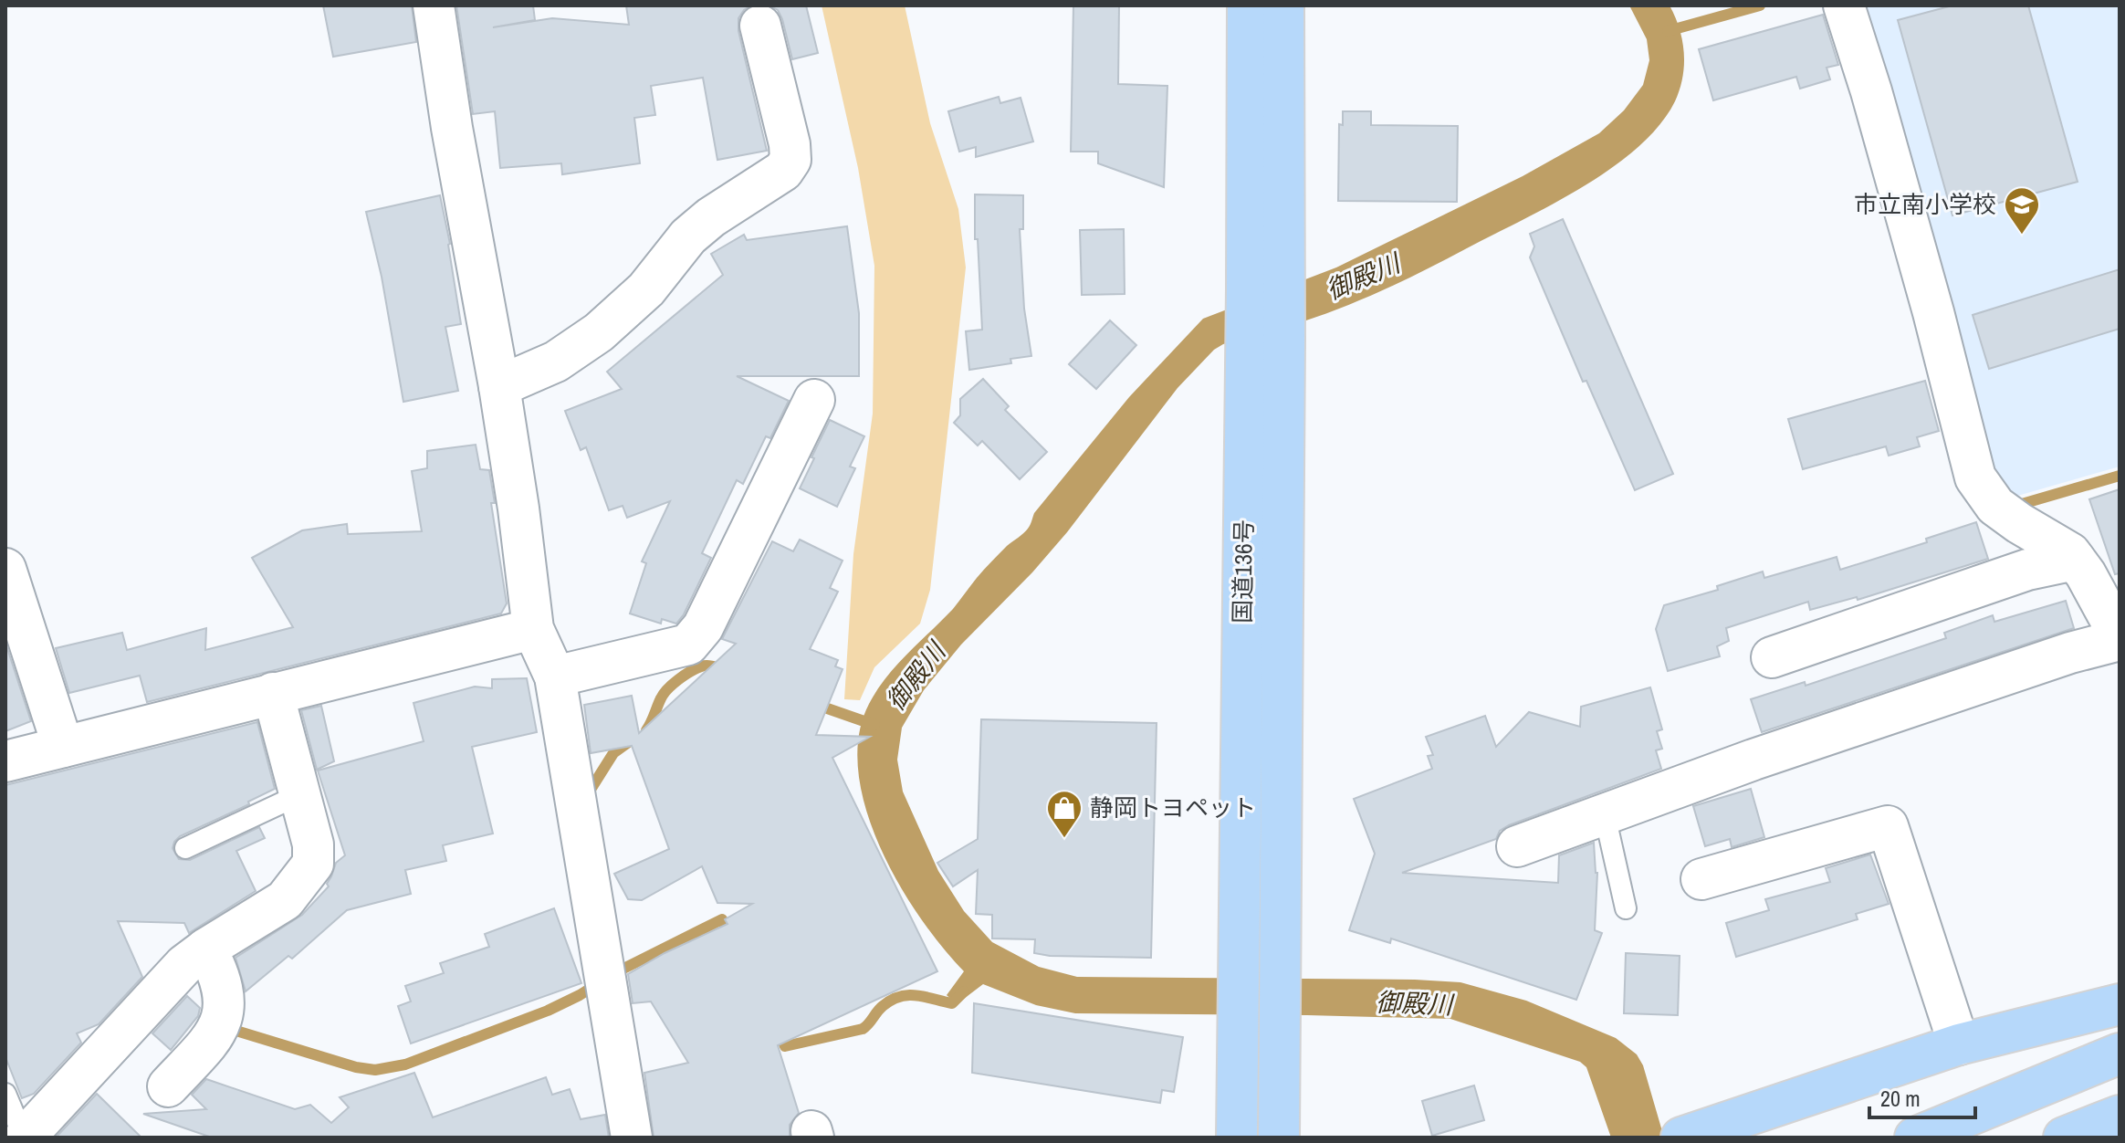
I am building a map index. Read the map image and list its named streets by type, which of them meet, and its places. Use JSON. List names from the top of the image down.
{
  "streets": {
    "highway": ["国道136号"]
  },
  "water": ["御殿川"],
  "places": {
    "school or university": ["市立南小学校"],
    "shop": ["静岡トヨペット"]
  },
  "scale_bar": "20 m"
}
